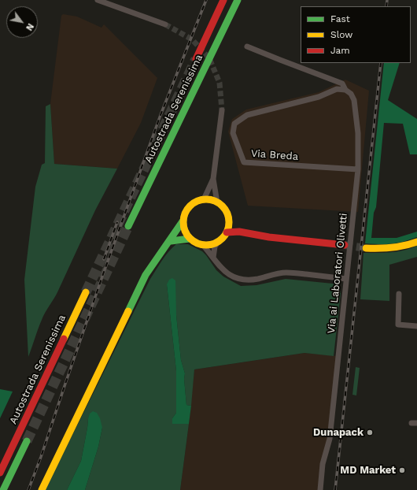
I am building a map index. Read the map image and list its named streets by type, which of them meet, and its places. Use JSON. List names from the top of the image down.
{
  "streets": {
    "main road": ["Autostrada Serenissima"],
    "street": ["Via Breda", "Via ai Laboratori Olivetti"]
  },
  "crossings": [
    ["Via Breda", "Via ai Laboratori Olivetti"]
  ],
  "places": ["Dunapack", "MD Market"],
  "legend": ["Fast", "Slow", "Jam"],
  "north": "bottom right"
}
